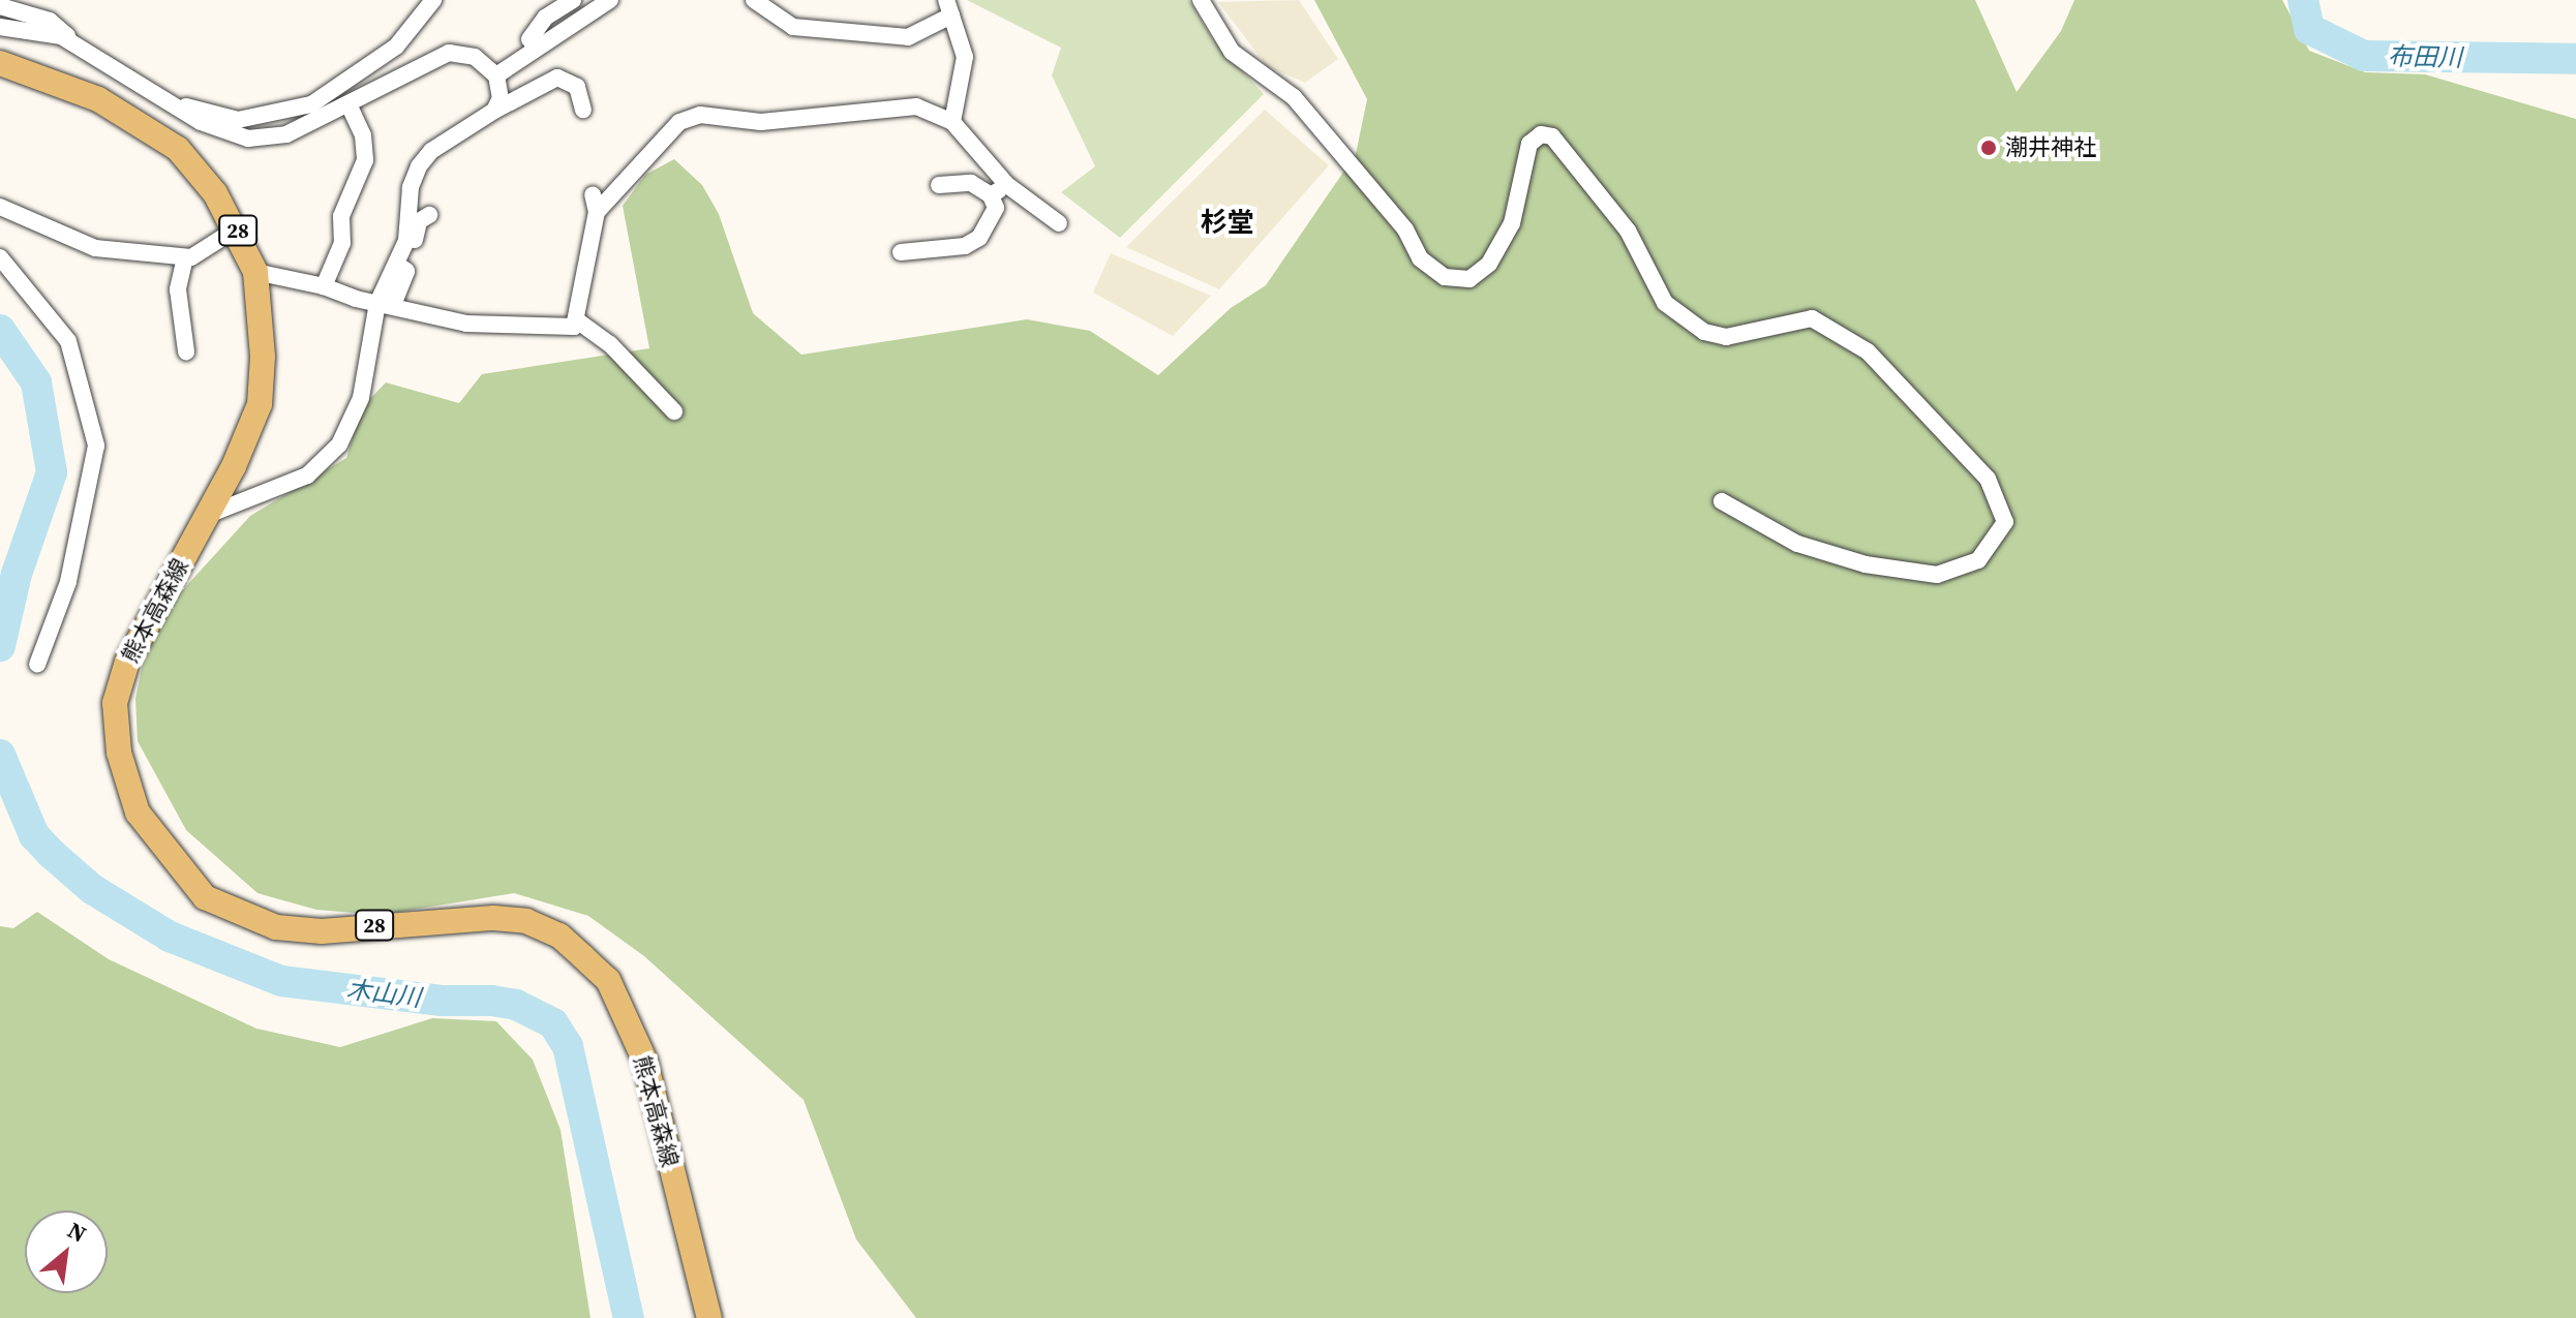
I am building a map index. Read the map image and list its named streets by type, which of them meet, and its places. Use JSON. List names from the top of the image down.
{
  "streets": {
    "main road": ["28", "熊本高森線"]
  },
  "districts": ["杉堂"],
  "water": ["布田川", "木山川"],
  "places": ["潮井神社"],
  "north": "top right"
}
